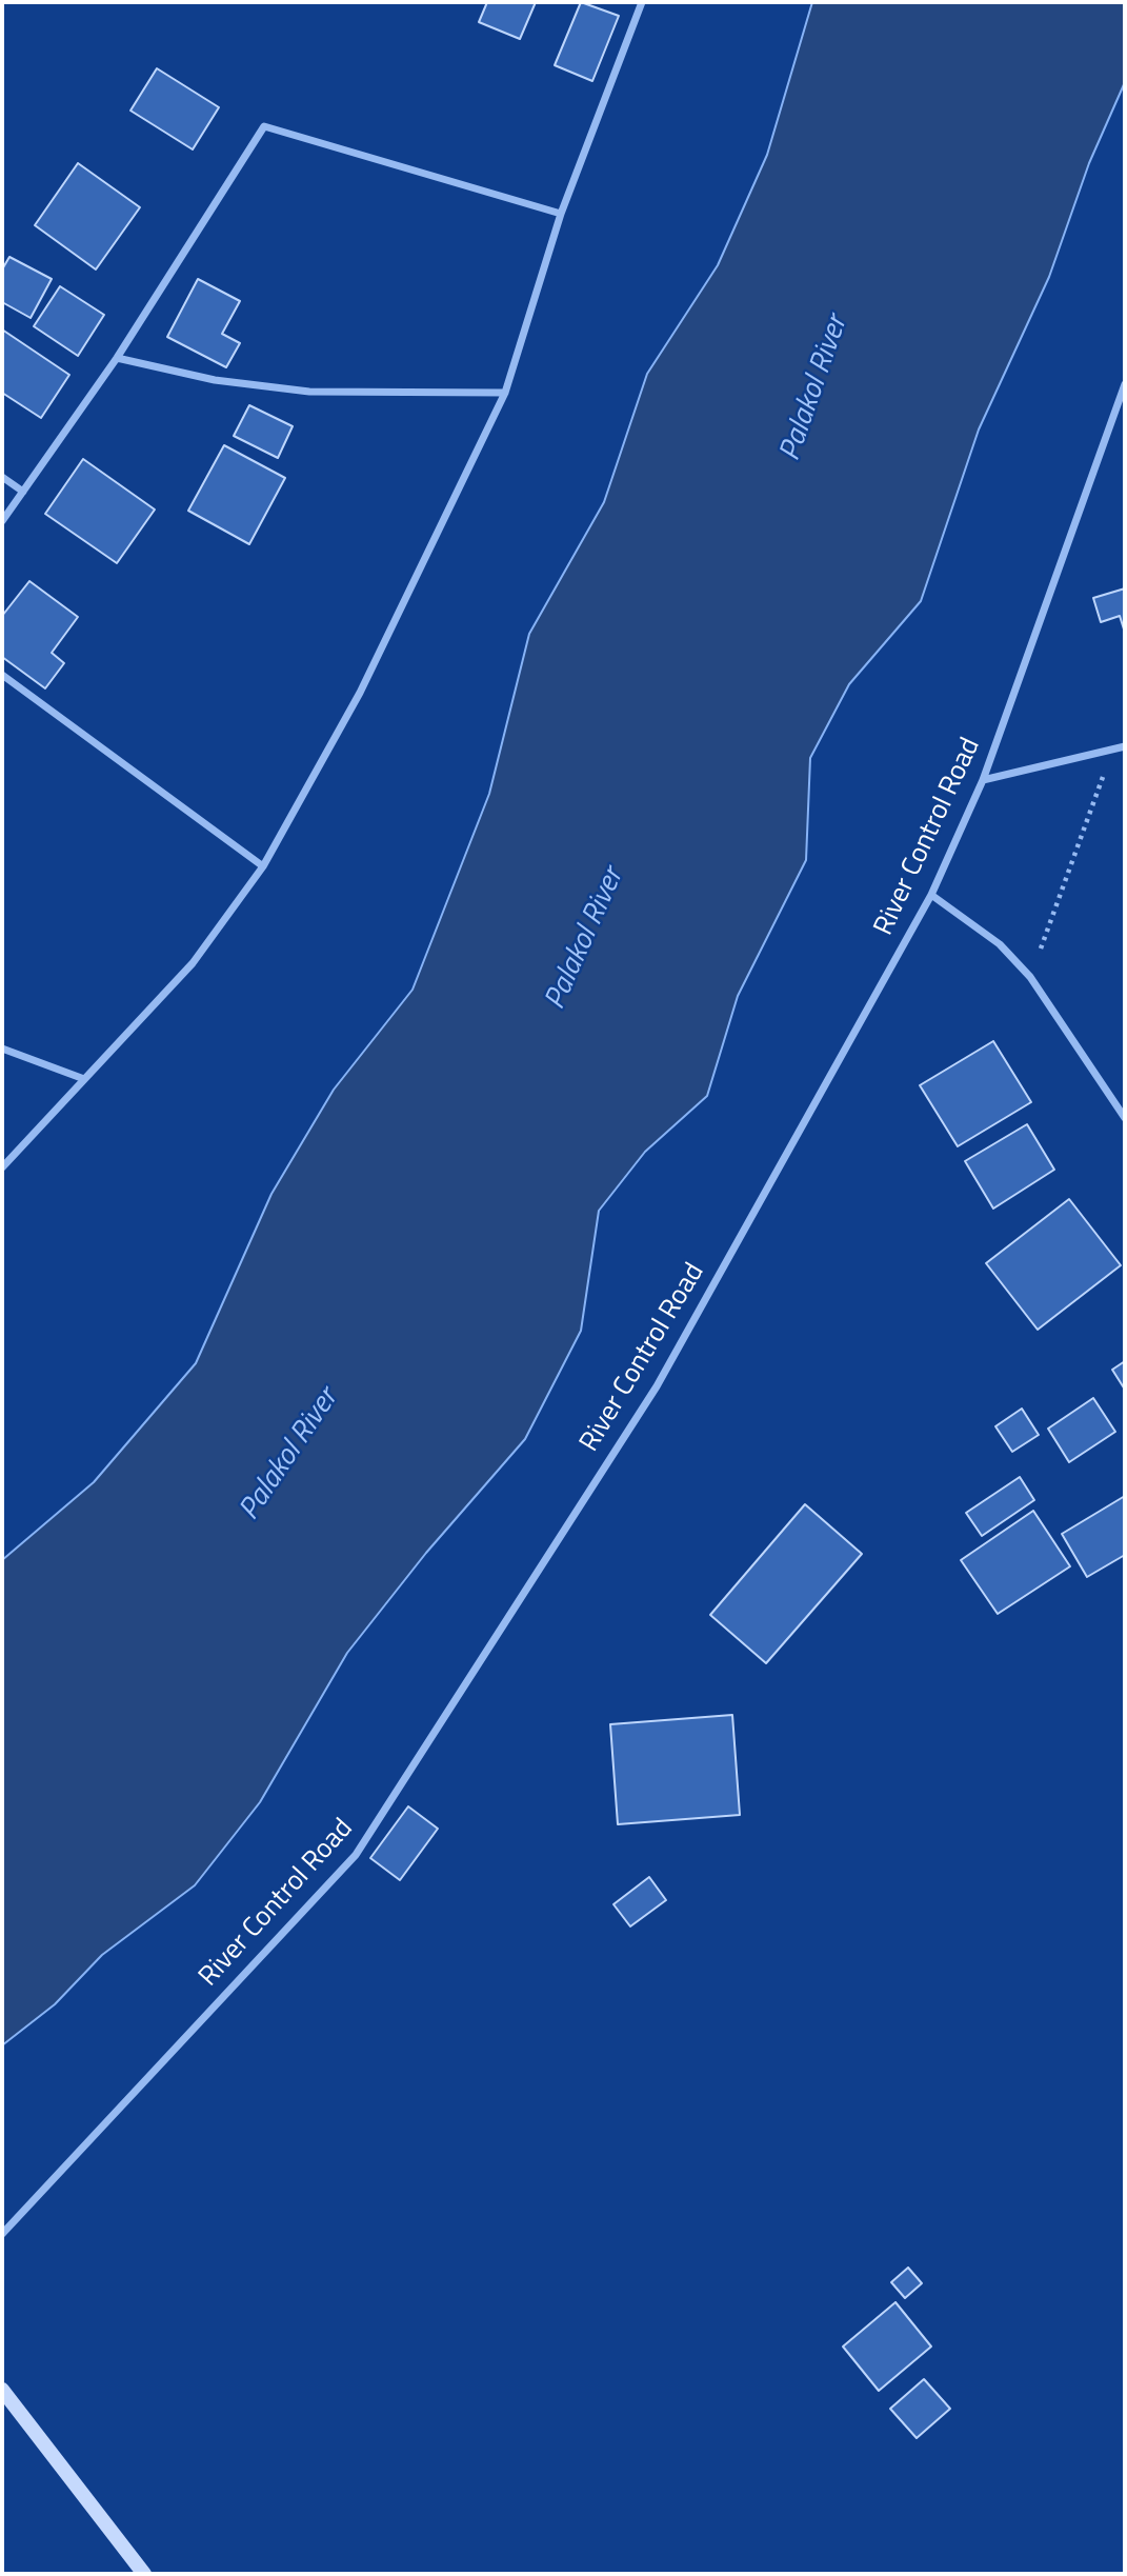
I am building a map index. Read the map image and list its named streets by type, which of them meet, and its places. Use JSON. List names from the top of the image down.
{
  "streets": {
    "street": ["River Control Road"]
  },
  "water": ["Palakol River"]
}
